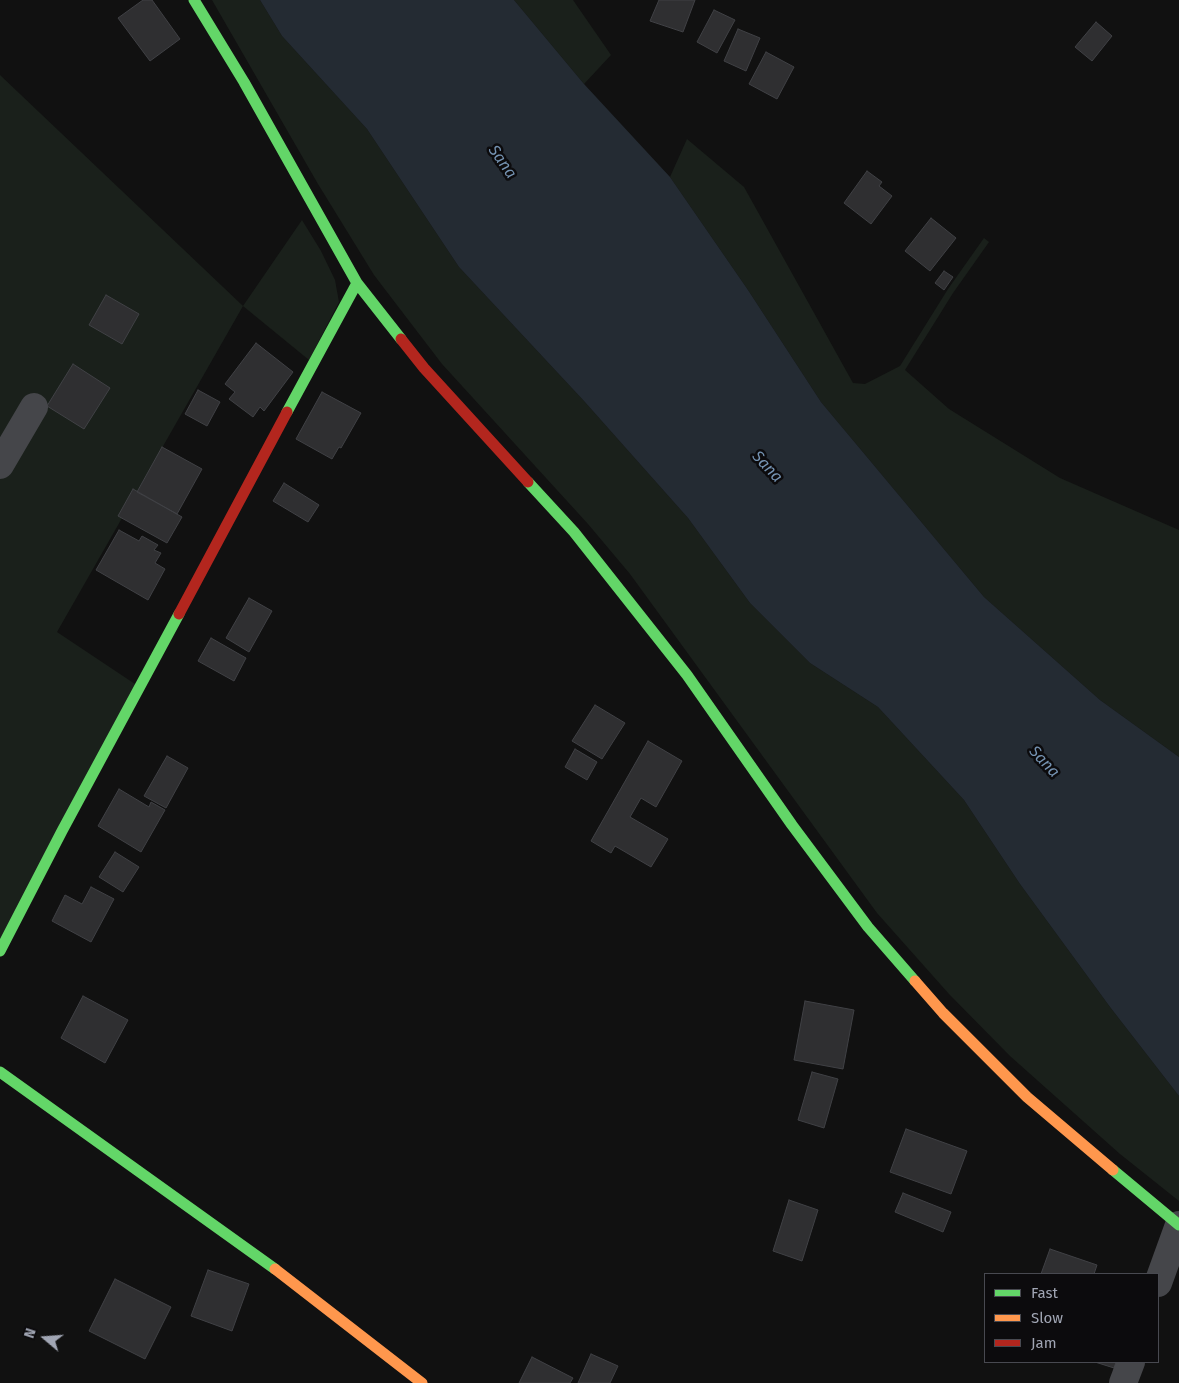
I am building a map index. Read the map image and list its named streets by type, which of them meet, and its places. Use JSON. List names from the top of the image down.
{
  "water": ["Sana"],
  "legend": ["Fast", "Slow", "Jam"],
  "north": "left"
}
